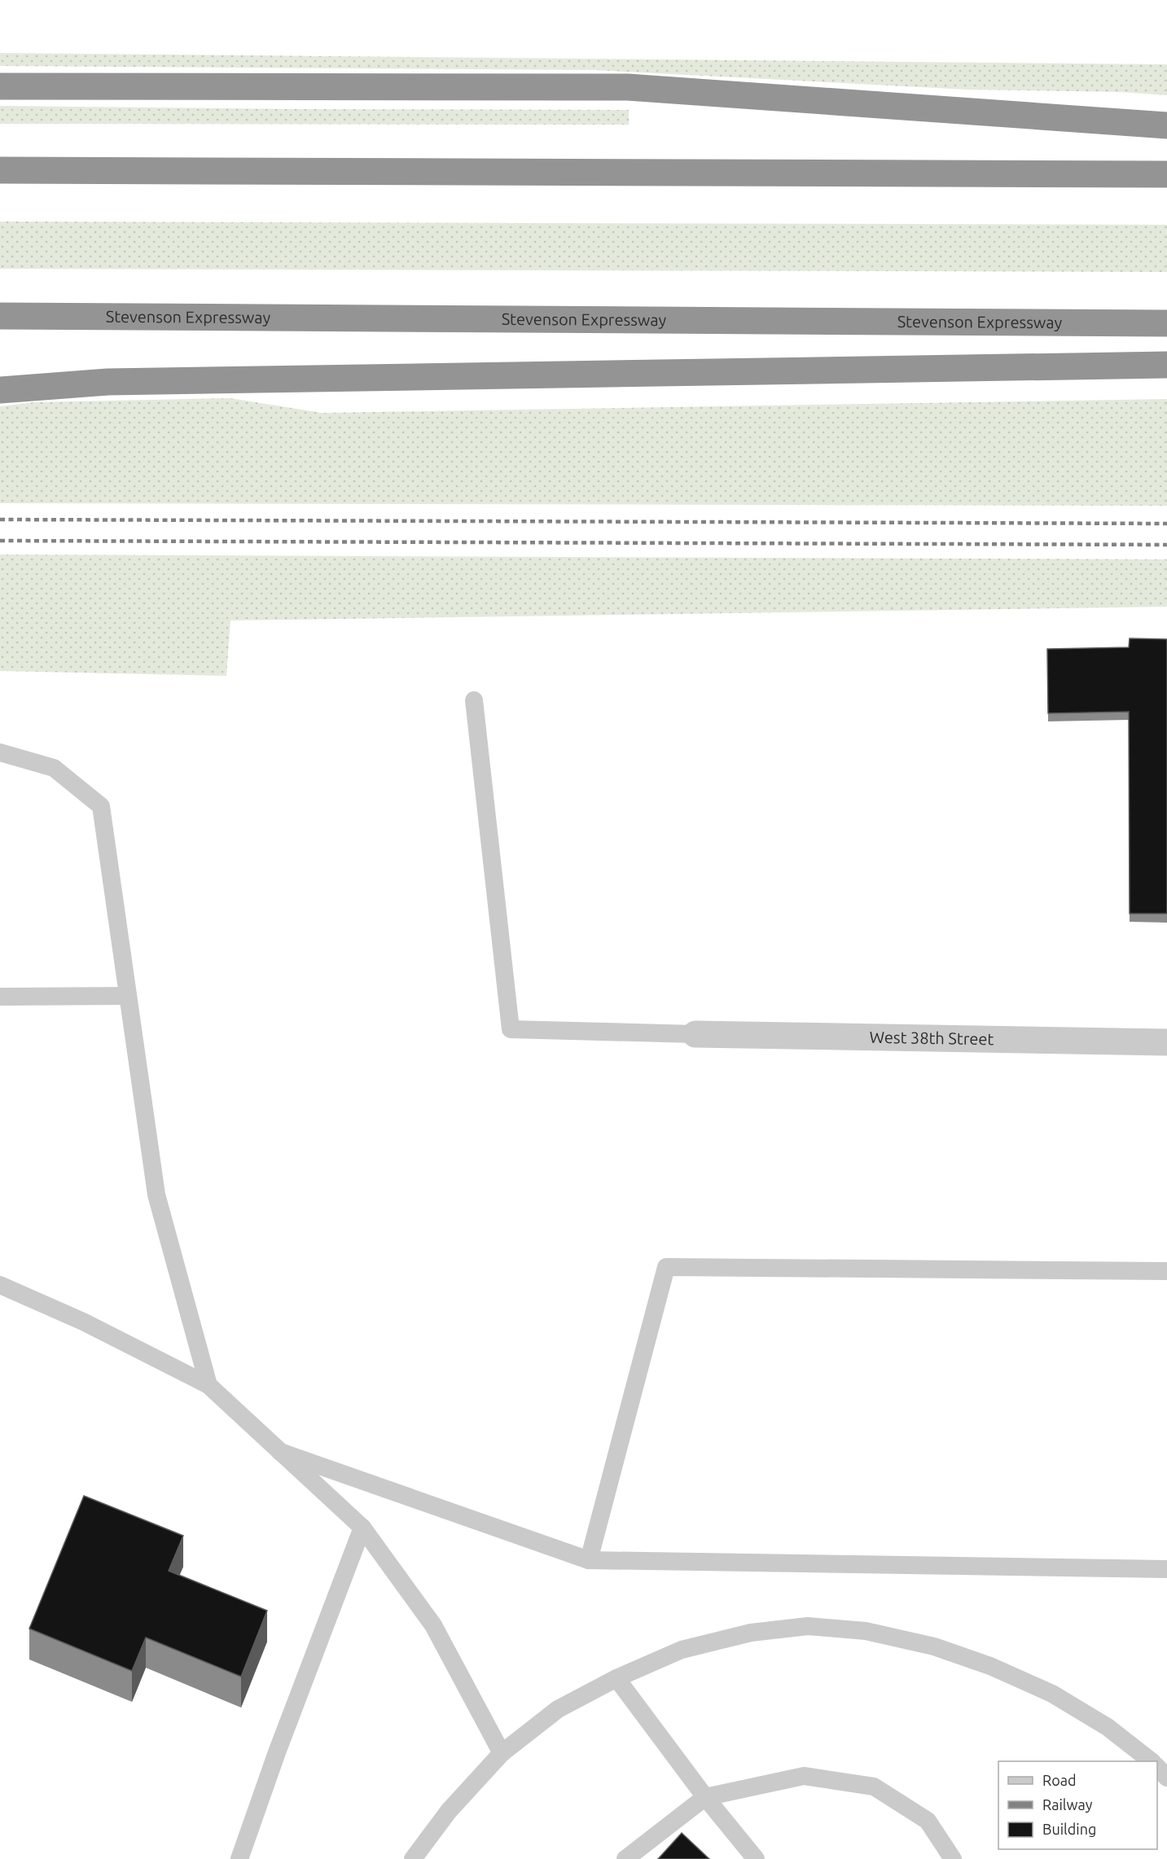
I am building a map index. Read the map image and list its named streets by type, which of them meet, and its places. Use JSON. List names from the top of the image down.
{
  "streets": {
    "highway": ["Stevenson Expressway"],
    "street": ["West 38th Street"]
  },
  "legend": ["Road", "Railway", "Building"]
}
